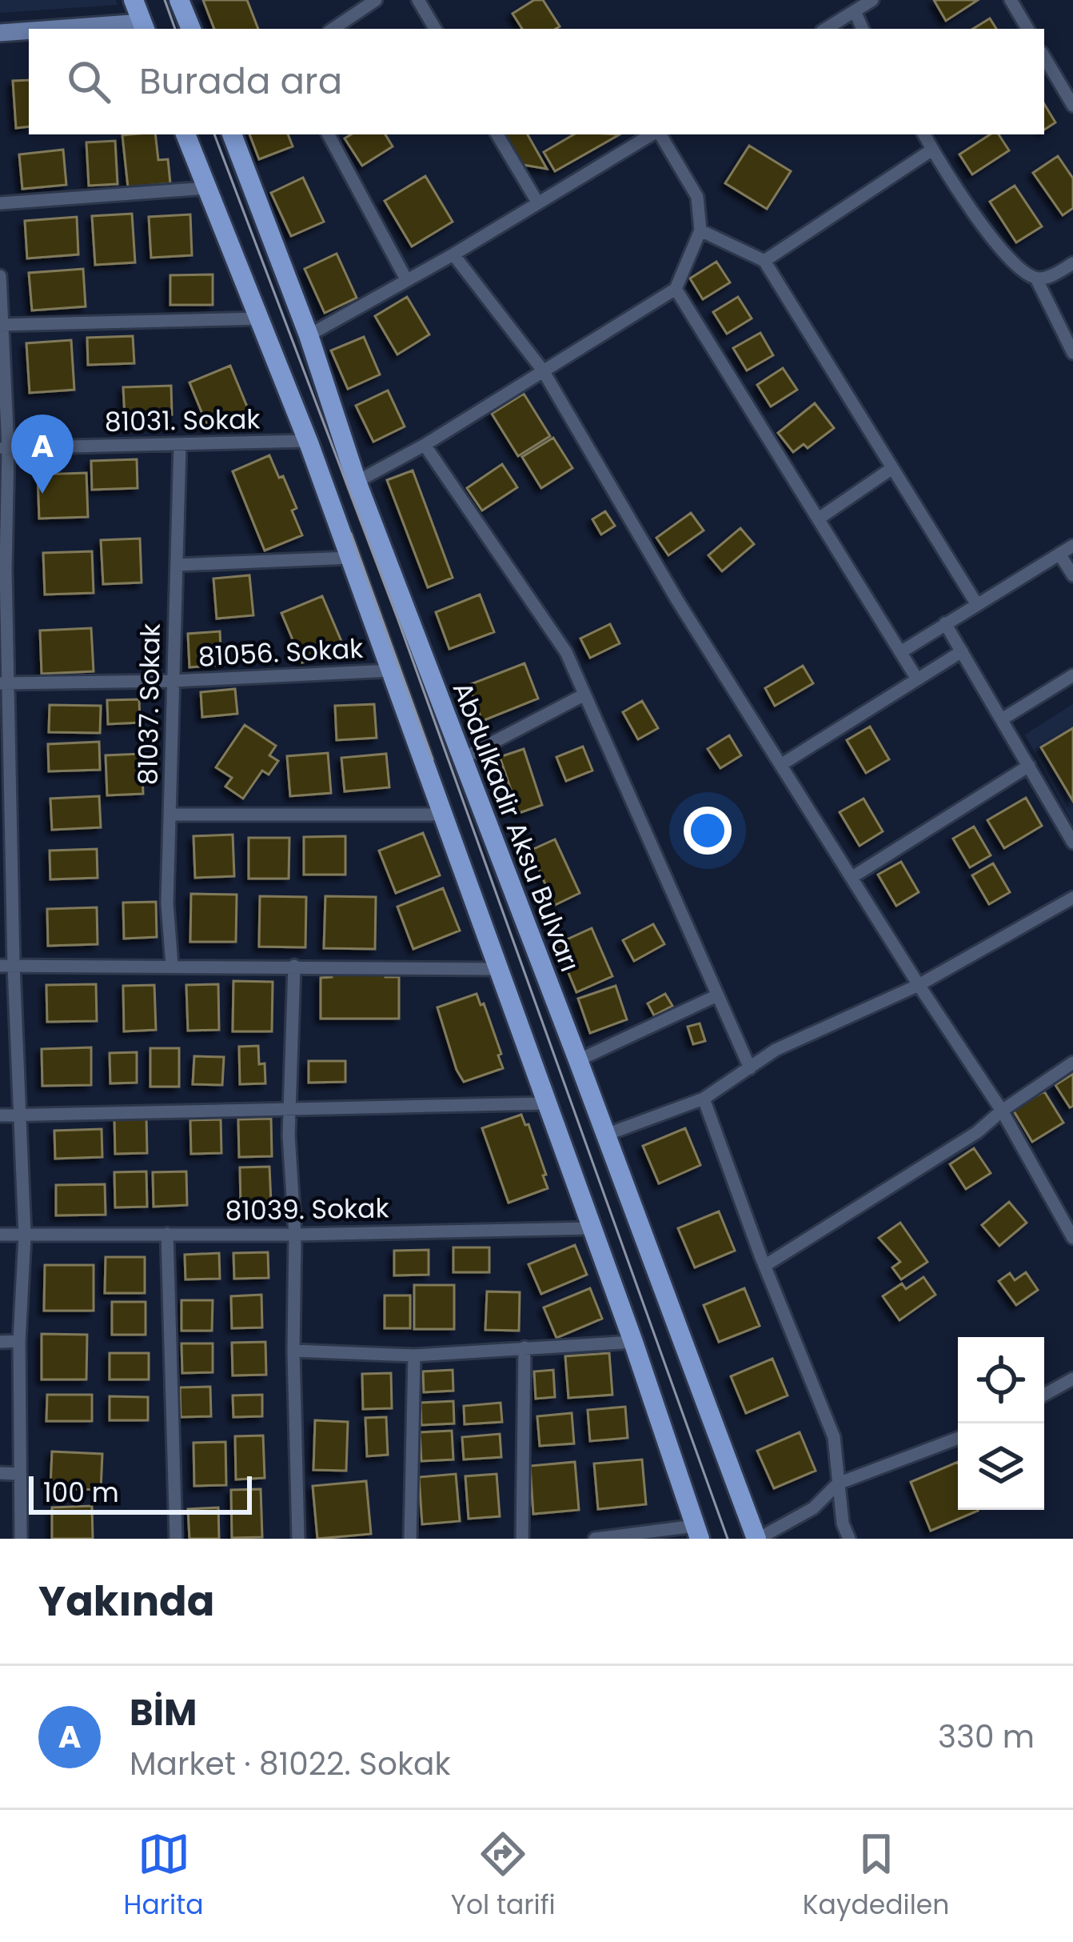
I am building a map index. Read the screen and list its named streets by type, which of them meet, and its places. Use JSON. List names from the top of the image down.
{
  "streets": {
    "main road": ["Abdulkadir Aksu Bulvarı"],
    "street": [
      "81031. Sokak",
      "81056. Sokak",
      "81037. Sokak",
      "81039. Sokak"
    ]
  },
  "crossings": [
    ["81031. Sokak", "81037. Sokak"],
    ["81056. Sokak", "81037. Sokak"]
  ],
  "scale_bar": "100 m",
  "page": {
    "search": "Burada ara",
    "pins": "A",
    "scale": "100 m",
    "heading": "Yakında",
    "list": [
      {
        "mark": "A",
        "name": "BİM",
        "note": "Market · 81022. Sokak",
        "value": "330 m"
      }
    ],
    "nav": ["Harita", "Yol tarifi", "Kaydedilen"]
  }
}
